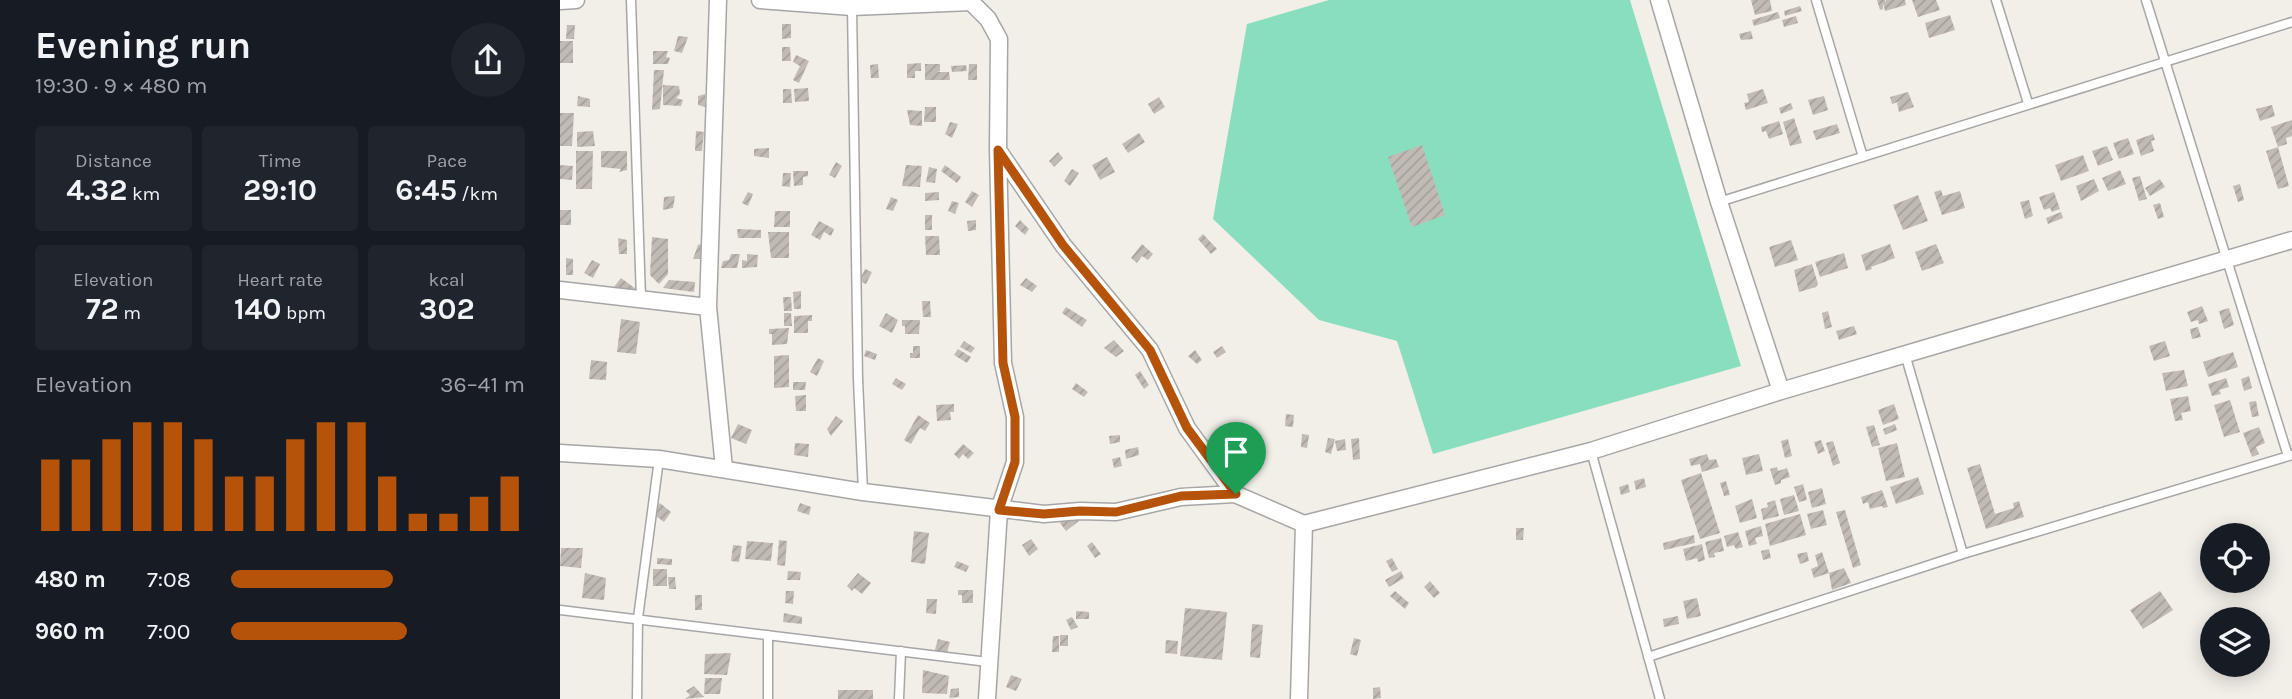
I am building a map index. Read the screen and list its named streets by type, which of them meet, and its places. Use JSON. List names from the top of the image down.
{
  "page": {
    "heading": ["Evening run", "19:30 · 9 × 480 m"],
    "stats": [
      ["Distance", "4.32 km"],
      ["Time", "29:10"],
      ["Pace", "6:45 /km"],
      ["Elevation", "72 m"],
      ["Heart rate", "140 bpm"],
      ["kcal", "302"]
    ],
    "chart": ["Elevation", "36–41 m"],
    "list": [
      {
        "name": "480 m",
        "note": "7:08"
      },
      {
        "name": "960 m",
        "note": "7:00"
      }
    ]
  }
}
